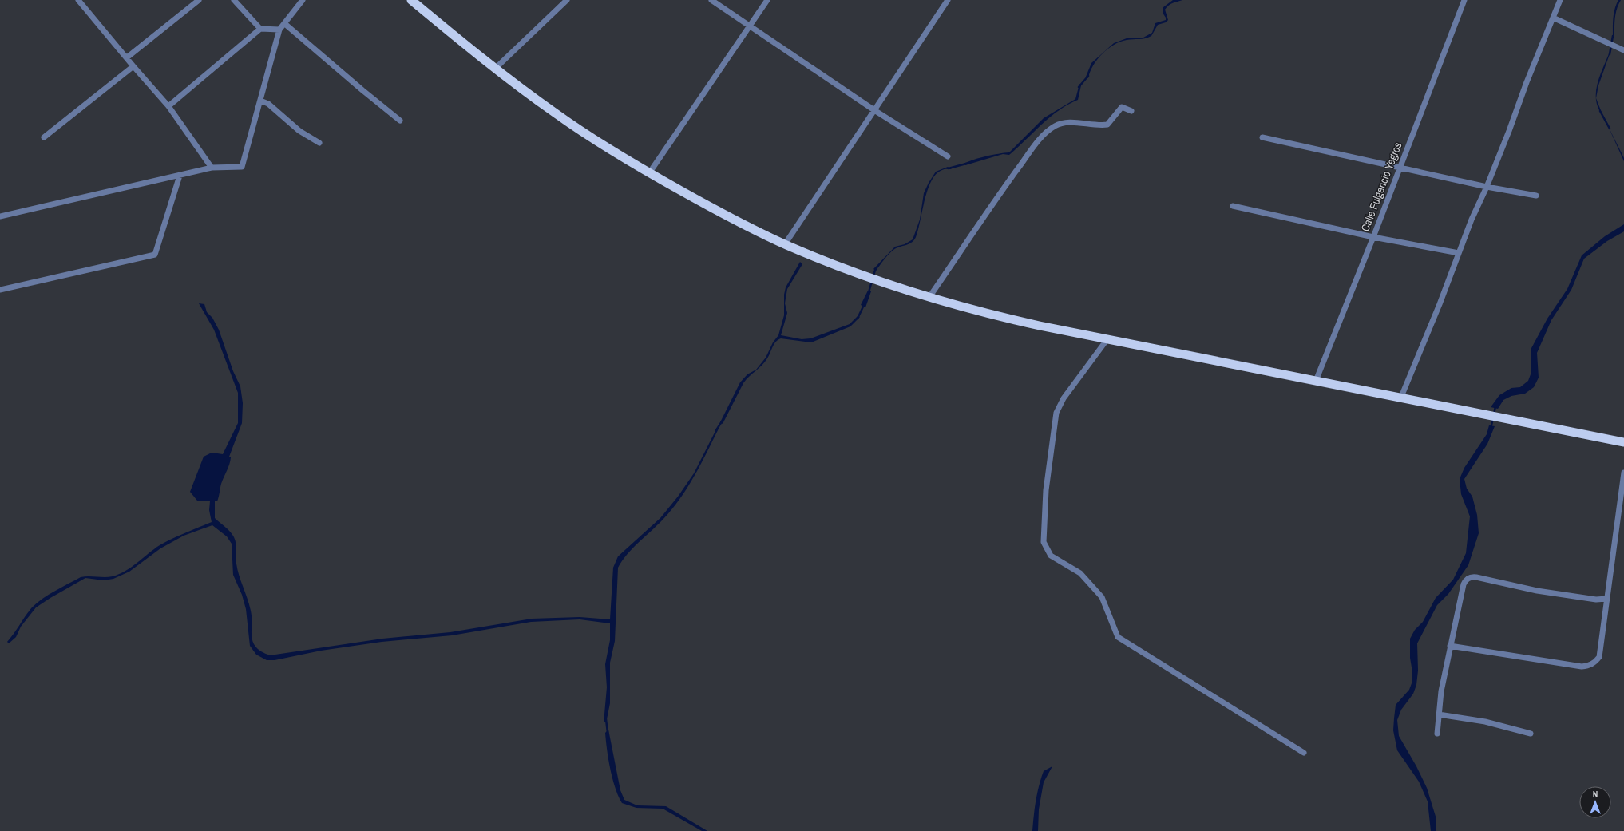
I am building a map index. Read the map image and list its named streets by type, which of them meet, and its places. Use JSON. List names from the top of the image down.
{
  "streets": {
    "street": ["Calle Fulgencio Yegros"]
  },
  "north": "top"
}
